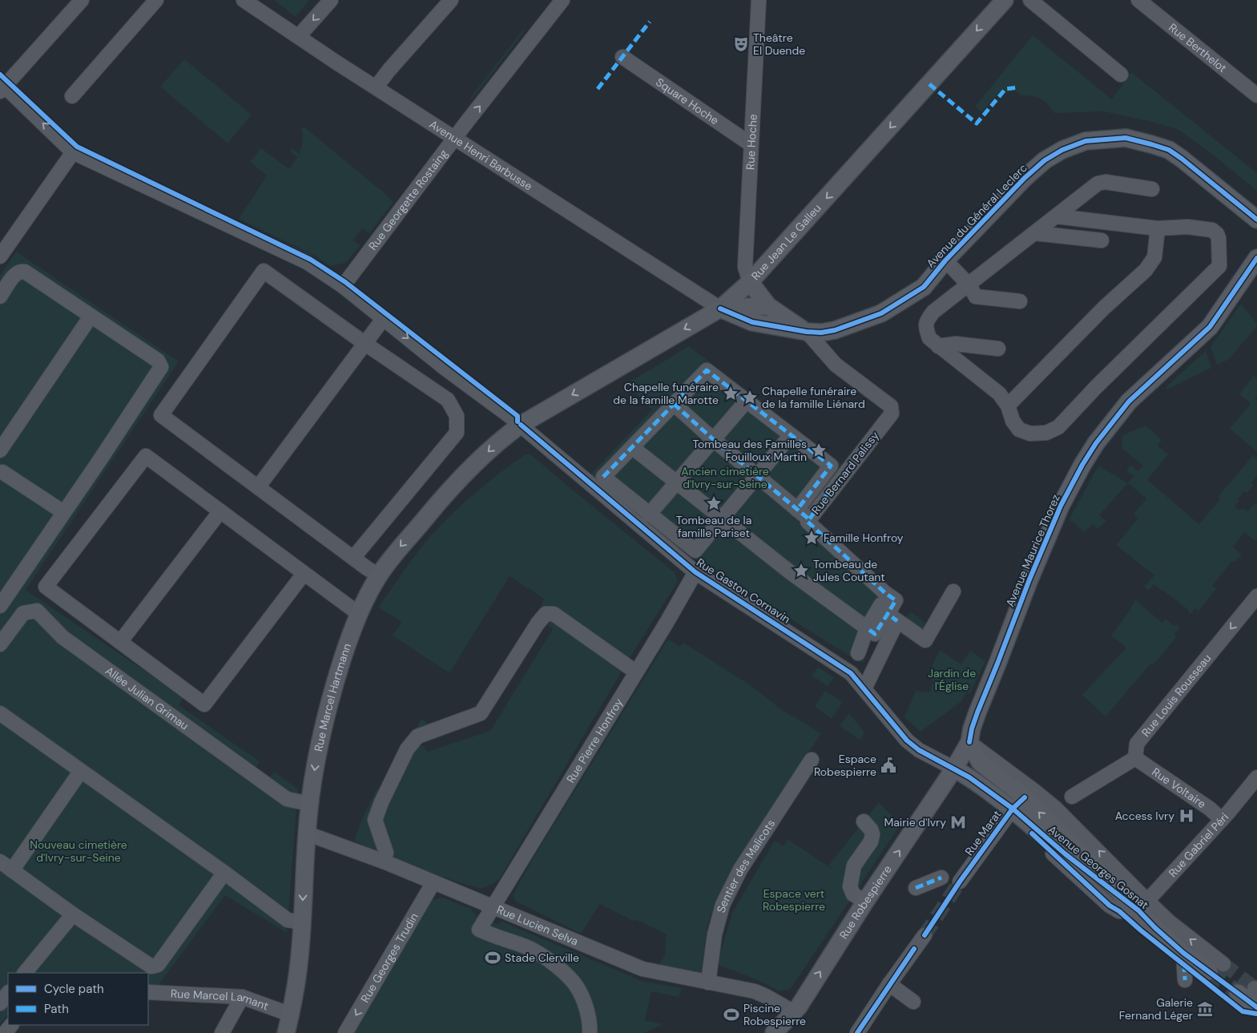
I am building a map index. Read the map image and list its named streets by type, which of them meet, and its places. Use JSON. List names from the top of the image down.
{
  "streets": {
    "main road": [
      "Avenue du Général Leclerc",
      "Rue Jean Le Galleu",
      "Avenue Maurice Thorez",
      "Rue Marcel Hartmann",
      "Avenue Georges Gosnat",
      "Rue Robespierre"
    ],
    "street": [
      "Rue Berthelot",
      "Square Hoche",
      "Rue Hoche",
      "Avenue Henri Barbusse",
      "Rue Georgette Rostaing",
      "Rue Bernard Palissy",
      "Rue Gaston Cornavin",
      "Rue Louis Rousseau",
      "Allée Julian Grimau",
      "Rue Pierre Honfroy",
      "Rue Voltaire",
      "Rue Marat",
      "Rue Gabriel Péri",
      "Sentier des Malicots",
      "Rue Lucien Selva",
      "Rue Georges Trudin",
      "Rue Marcel Lamant"
    ]
  },
  "crossings": [
    ["Square Hoche", "Rue Hoche"],
    ["Rue Hoche", "Rue Jean Le Galleu"],
    ["Avenue Henri Barbusse", "Rue Georgette Rostaing"],
    ["Avenue Henri Barbusse", "Avenue du Général Leclerc"],
    ["Avenue Henri Barbusse", "Rue Jean Le Galleu"],
    ["Rue Georgette Rostaing", "Rue Gaston Cornavin"],
    ["Avenue du Général Leclerc", "Rue Jean Le Galleu"],
    ["Avenue du Général Leclerc", "Rue Bernard Palissy"],
    ["Rue Jean Le Galleu", "Rue Gaston Cornavin"],
    ["Rue Jean Le Galleu", "Rue Marcel Hartmann"],
    ["Avenue Maurice Thorez", "Rue Gaston Cornavin"],
    ["Avenue Maurice Thorez", "Avenue Georges Gosnat"],
    ["Avenue Maurice Thorez", "Rue Robespierre"],
    ["Rue Gaston Cornavin", "Rue Marcel Hartmann"],
    ["Rue Gaston Cornavin", "Rue Pierre Honfroy"],
    ["Rue Gaston Cornavin", "Avenue Georges Gosnat"],
    ["Rue Gaston Cornavin", "Rue Robespierre"],
    ["Rue Louis Rousseau", "Rue Voltaire"],
    ["Allée Julian Grimau", "Rue Marcel Hartmann"],
    ["Rue Marcel Hartmann", "Rue Lucien Selva"],
    ["Rue Marcel Hartmann", "Rue Marcel Lamant"],
    ["Rue Pierre Honfroy", "Rue Lucien Selva"],
    ["Rue Voltaire", "Rue Gabriel Péri"],
    ["Rue Marat", "Avenue Georges Gosnat"],
    ["Rue Gabriel Péri", "Avenue Georges Gosnat"],
    ["Sentier des Malicots", "Rue Lucien Selva"],
    ["Avenue Georges Gosnat", "Rue Robespierre"],
    ["Rue Robespierre", "Rue Lucien Selva"],
    ["Rue Lucien Selva", "Rue Georges Trudin"]
  ],
  "one_way": [
    "Rue Jean Le Galleu",
    "Rue Louis Rousseau",
    "Rue Marcel Hartmann",
    "Rue Robespierre",
    "Rue Georges Trudin"
  ],
  "parks": [
    "Ancien cimetière d'Ivry-sur-Seine",
    "Jardin de l'Église",
    "Nouveau cimetière d'Ivry-sur-Seine",
    "Espace vert Robespierre"
  ],
  "places": {
    "theatre": ["Theâtre El Duende"],
    "place": [
      "Chapelle funéraire de la famille Marotte",
      "Chapelle funéraire de la famille Liénard",
      "Tombeau des Familles Fouilloux Martin",
      "Tombeau de la famille Pariset",
      "Famille Honfroy",
      "Tombeau de Jules Coutant"
    ],
    "public building": ["Espace Robespierre"],
    "hospital": ["Access Ivry"],
    "metro station": ["Mairie d'Ivry"],
    "sports": ["Stade Clerville", "Piscine Robespierre"],
    "museum": ["Galerie Fernand Léger"]
  },
  "legend": ["Cycle path", "Path"]
}
